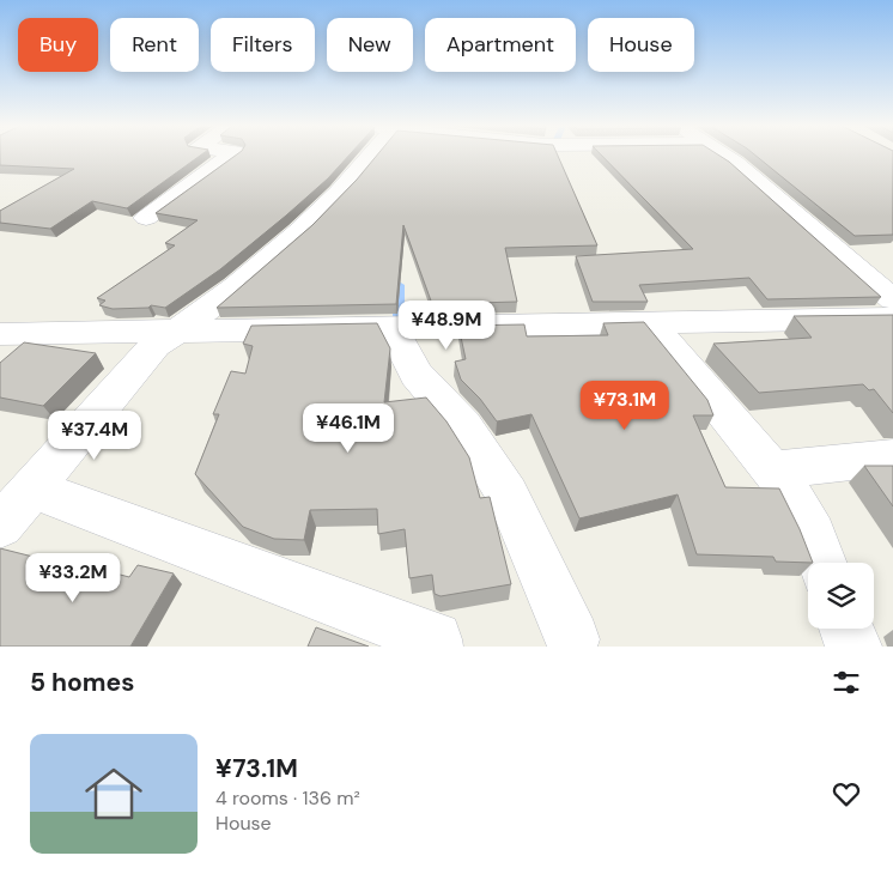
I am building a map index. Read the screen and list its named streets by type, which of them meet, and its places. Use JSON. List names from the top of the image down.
{
  "page": {
    "chip": [
      "Buy",
      "Rent",
      "Filters",
      "New",
      "Apartment",
      "House"
    ],
    "price": [
      "¥48.9M",
      "¥73.1M",
      "¥46.1M",
      "¥37.4M",
      "¥33.2M"
    ],
    "heading": "5 homes",
    "list": [
      {
        "name": "¥73.1M",
        "note": "4 rooms · 136 m² · House"
      }
    ]
  }
}
